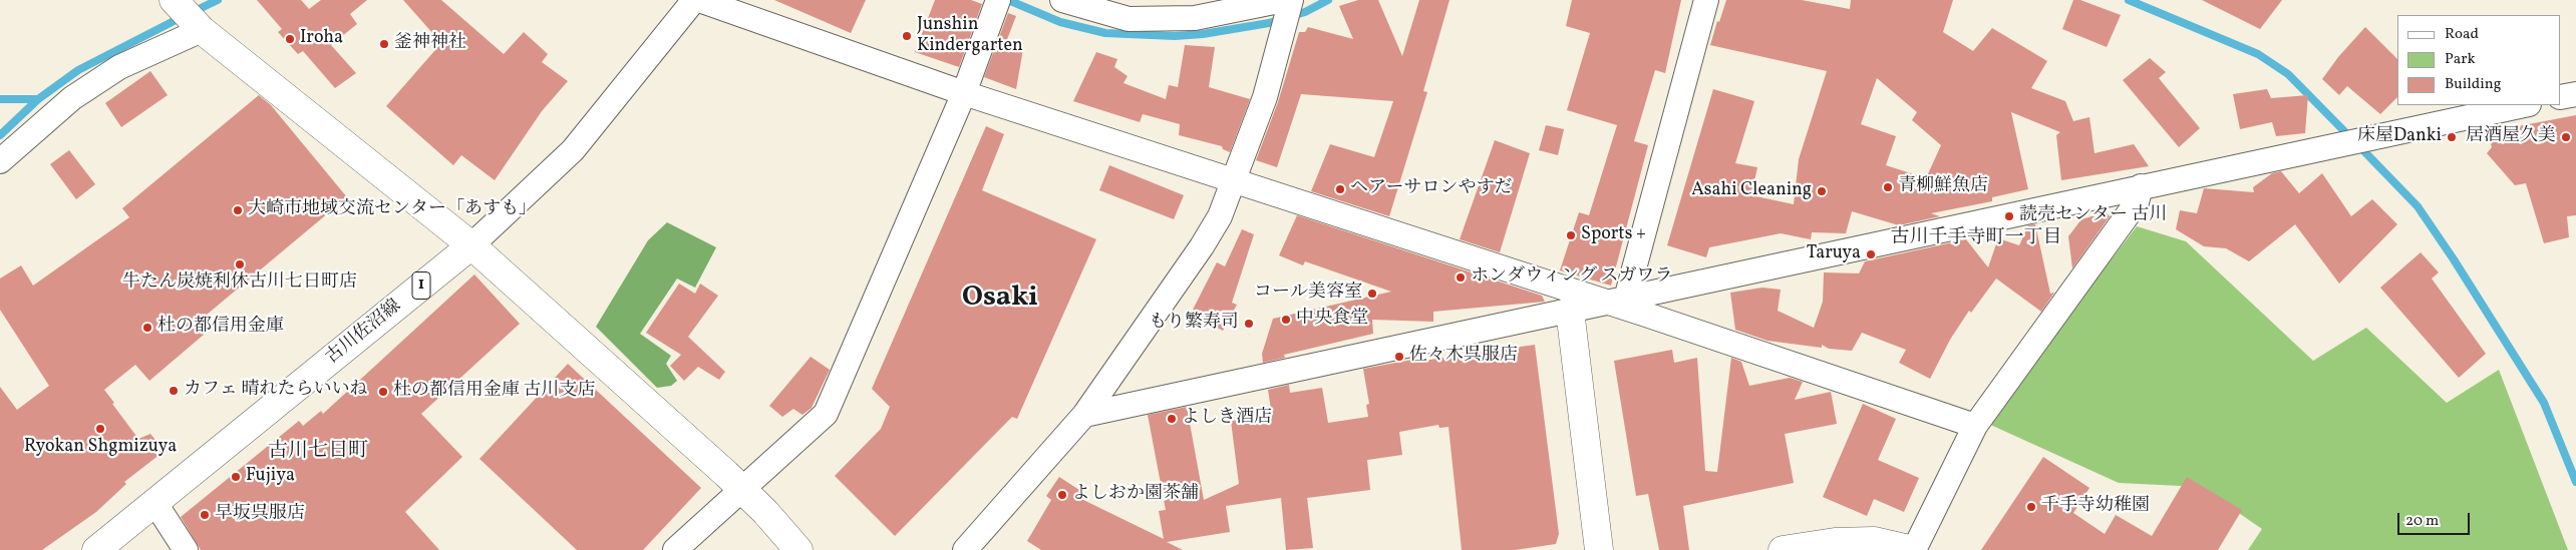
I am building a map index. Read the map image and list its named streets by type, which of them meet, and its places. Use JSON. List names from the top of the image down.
{
  "streets": {
    "main road": ["1", "古川佐沼線"]
  },
  "districts": ["古川千手寺町一丁目", "Osaki", "古川七日町"],
  "places": [
    "Junshin Kindergarten",
    "Iroha",
    "釜神神社",
    "床屋Danki",
    "居酒屋久美",
    "青柳鮮魚店",
    "ヘアーサロンやすだ",
    "Asahi Cleaning",
    "大崎市地域交流センター「あすも」",
    "読売センター 古川",
    "Sports +",
    "Taruya",
    "牛たん炭焼利休古川七日町店",
    "ホンダウィング スガワラ",
    "コール美容室",
    "中央食堂",
    "もり繁寿司",
    "杜の都信用金庫",
    "佐々木呉服店",
    "カフェ 晴れたらいいね",
    "杜の都信用金庫 古川支店",
    "よしき酒店",
    "Ryokan Shgmizuya",
    "Fujiya",
    "よしおか園茶舗",
    "千手寺幼稚園",
    "早坂呉服店"
  ],
  "legend": ["Road", "Park", "Building"],
  "scale_bar": "20 m"
}
